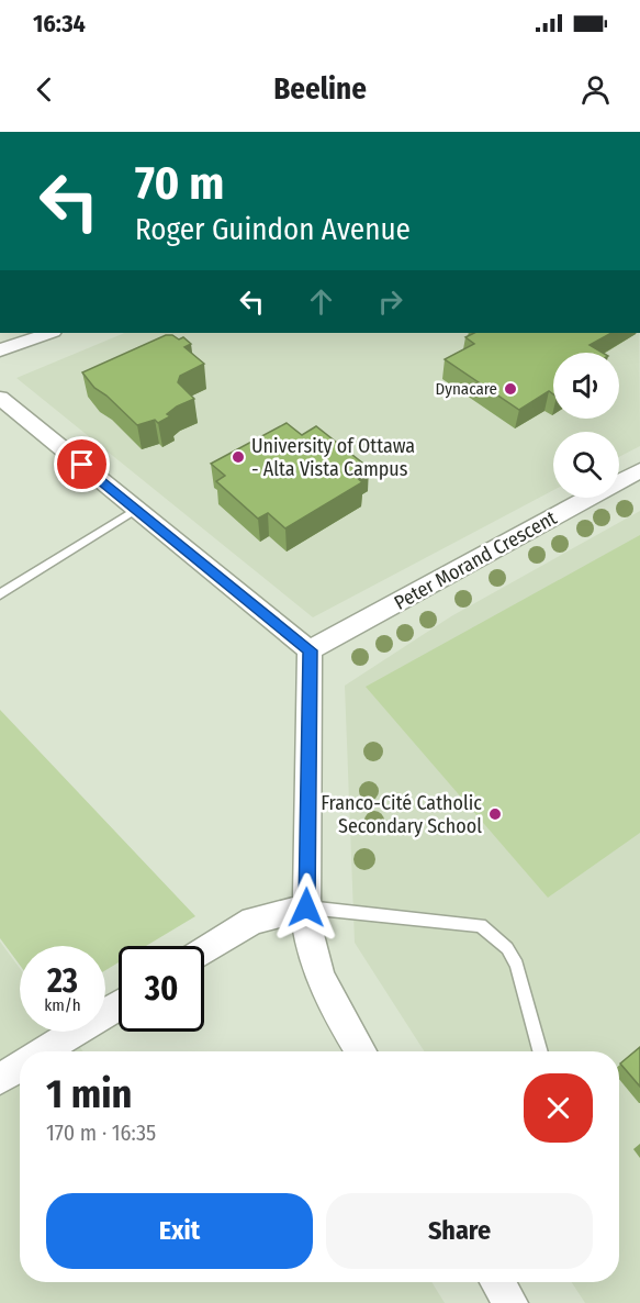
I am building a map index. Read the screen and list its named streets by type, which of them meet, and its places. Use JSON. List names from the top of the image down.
{
  "streets": {
    "street": ["Peter Morand Crescent"]
  },
  "places": ["Dynacare", "University of Ottawa - Alta Vista Campus", "Franco-Cité Catholic Secondary School"],
  "page": {
    "status": "16:34",
    "header": "Beeline",
    "turn": ["70 m", "Roger Guindon Avenue"],
    "speed": "23 km/h",
    "limit": "30",
    "heading": ["1 min", "170 m · 16:35"],
    "buttons": ["Exit", "Share"]
  }
}
